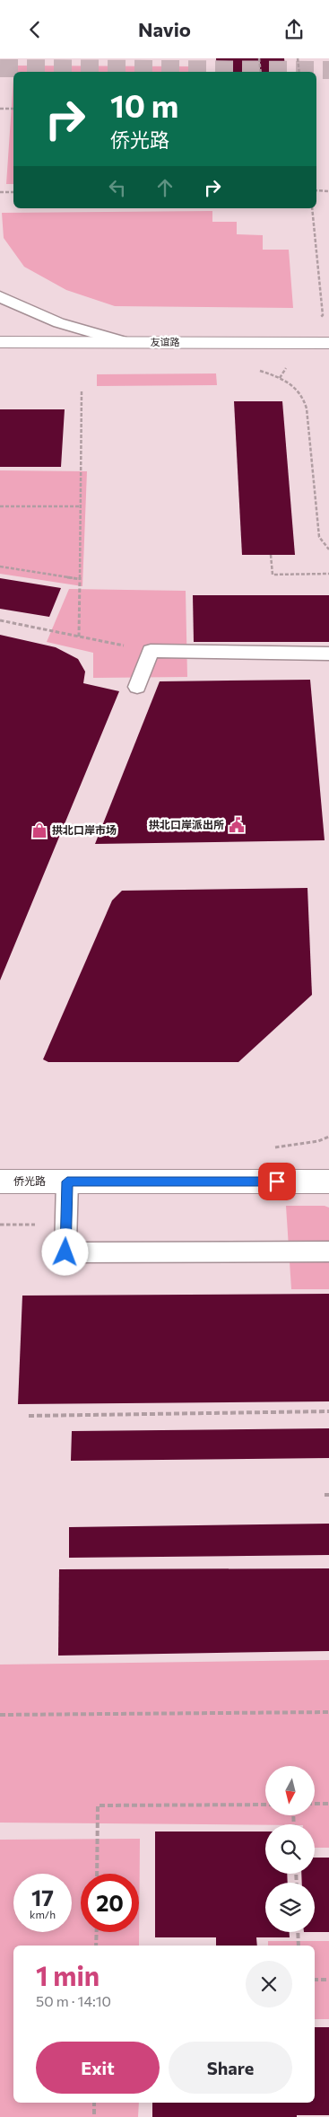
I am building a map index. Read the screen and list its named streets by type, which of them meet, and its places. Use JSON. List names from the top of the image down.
{
  "streets": {
    "street": ["友谊路", "侨光路"]
  },
  "places": {
    "public building": ["拱北口岸派出所"],
    "shop": ["拱北口岸市场"]
  },
  "north": "bottom",
  "page": {
    "header": "Navio",
    "turn": ["10 m", "侨光路"],
    "speed": "17 km/h",
    "limit": "20",
    "heading": ["1 min", "50 m · 14:10"],
    "buttons": ["Exit", "Share"]
  }
}
